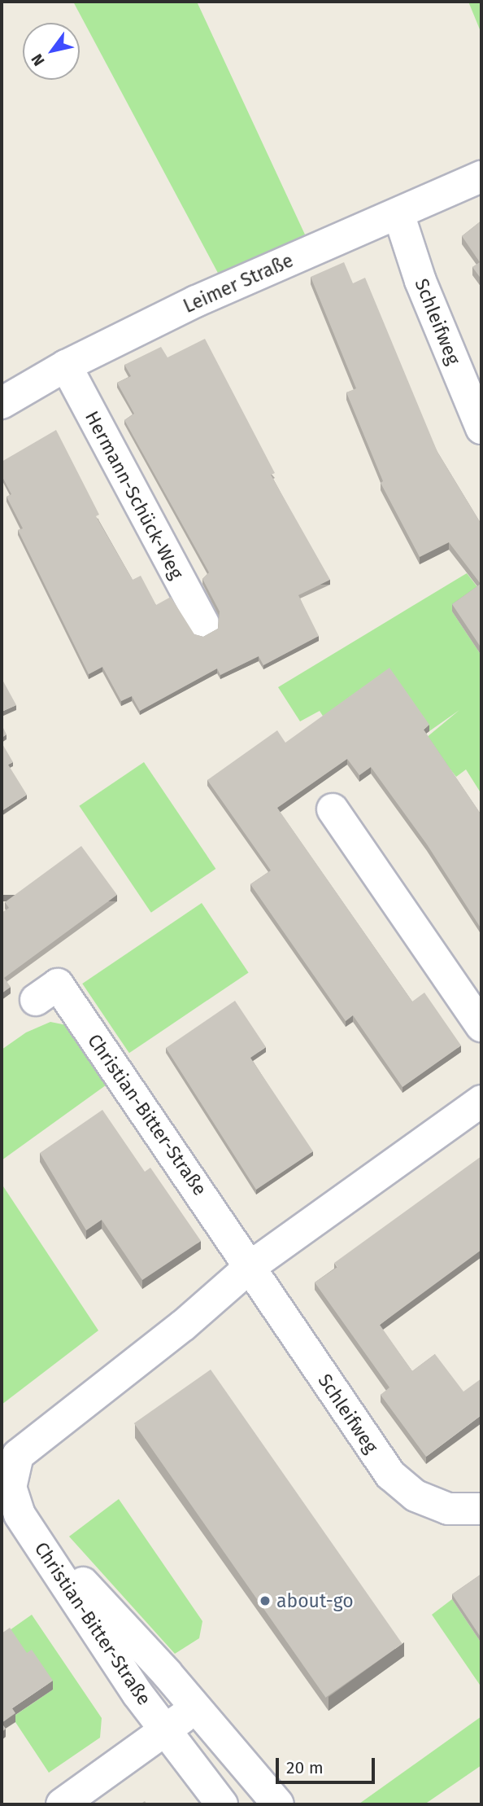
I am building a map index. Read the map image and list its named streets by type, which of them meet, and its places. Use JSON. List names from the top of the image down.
{
  "streets": {
    "street": [
      "Leimer Straße",
      "Schleifweg",
      "Hermann-Schück-Weg",
      "Christian-Bitter-Straße"
    ]
  },
  "crossings": [
    ["Leimer Straße", "Schleifweg"],
    ["Leimer Straße", "Hermann-Schück-Weg"],
    ["Schleifweg", "Christian-Bitter-Straße"]
  ],
  "places": ["about-go"],
  "scale_bar": "20 m",
  "north": "bottom left"
}
